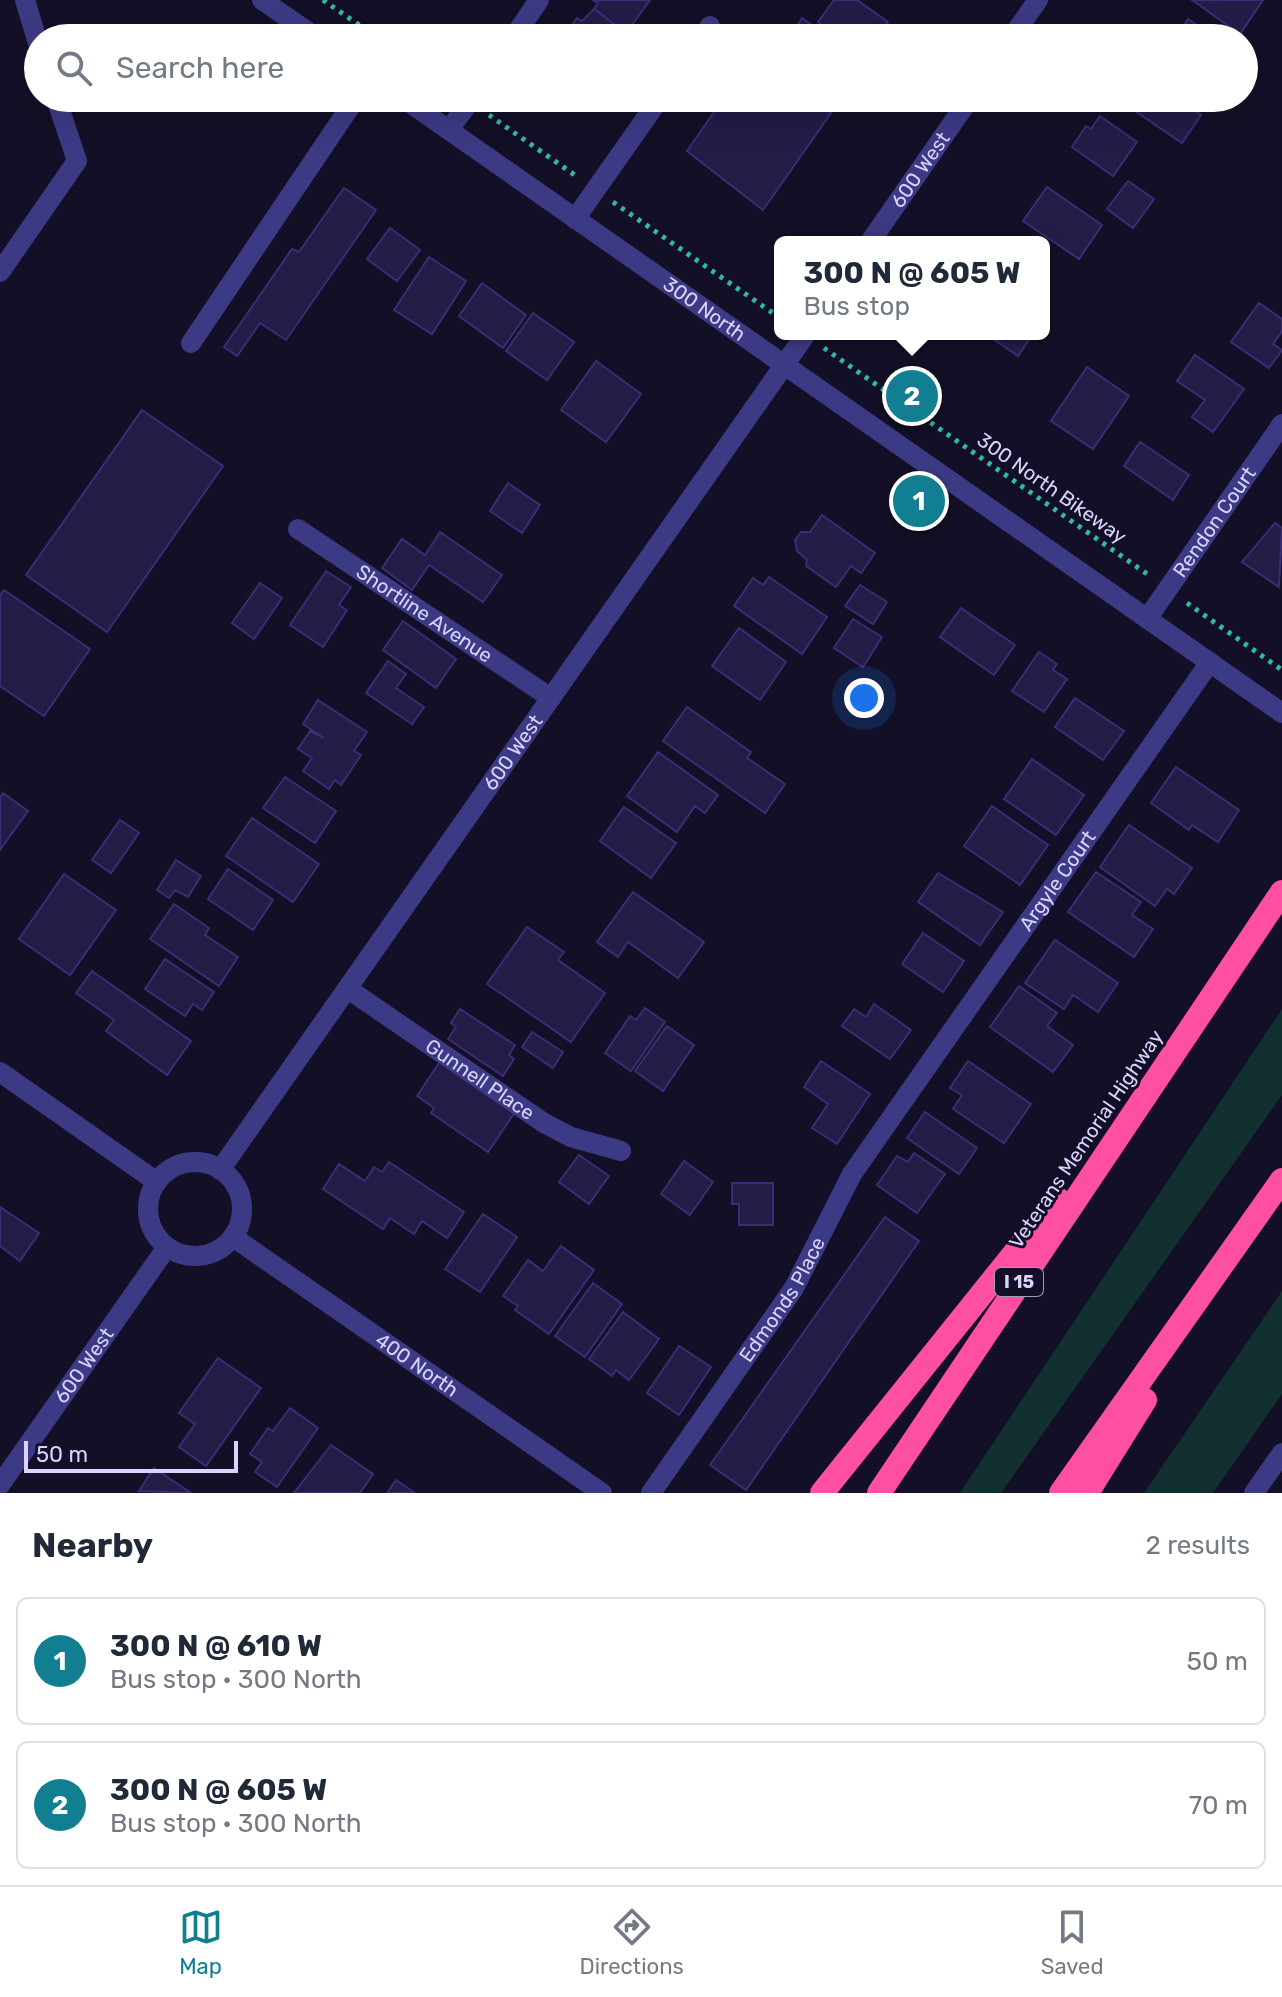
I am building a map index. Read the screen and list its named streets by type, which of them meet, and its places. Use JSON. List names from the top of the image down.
{
  "streets": {
    "highway": ["Veterans Memorial Highway", "I 15"],
    "street": [
      "600 West",
      "300 North",
      "Rendon Court",
      "Shortline Avenue",
      "Argyle Court",
      "Gunnell Place",
      "Edmonds Place",
      "400 North"
    ],
    "path": ["300 North Bikeway"]
  },
  "crossings": [
    ["600 West", "300 North"],
    ["600 West", "Shortline Avenue"],
    ["600 West", "Gunnell Place"],
    ["600 West", "400 North"],
    ["300 North", "Rendon Court"],
    ["300 North", "Argyle Court"],
    ["300 North Bikeway", "Rendon Court"],
    ["Argyle Court", "Edmonds Place"]
  ],
  "scale_bar": "50 m",
  "page": {
    "search": "Search here",
    "popup": ["300 N @ 605 W", "Bus stop"],
    "pins": ["2", "1"],
    "scale": "50 m",
    "heading": ["Nearby", "2 results"],
    "list": [
      {
        "mark": "1",
        "name": "300 N @ 610 W",
        "note": "Bus stop · 300 North",
        "value": "50 m"
      },
      {
        "mark": "2",
        "name": "300 N @ 605 W",
        "note": "Bus stop · 300 North",
        "value": "70 m"
      }
    ],
    "nav": ["Map", "Directions", "Saved"]
  }
}
